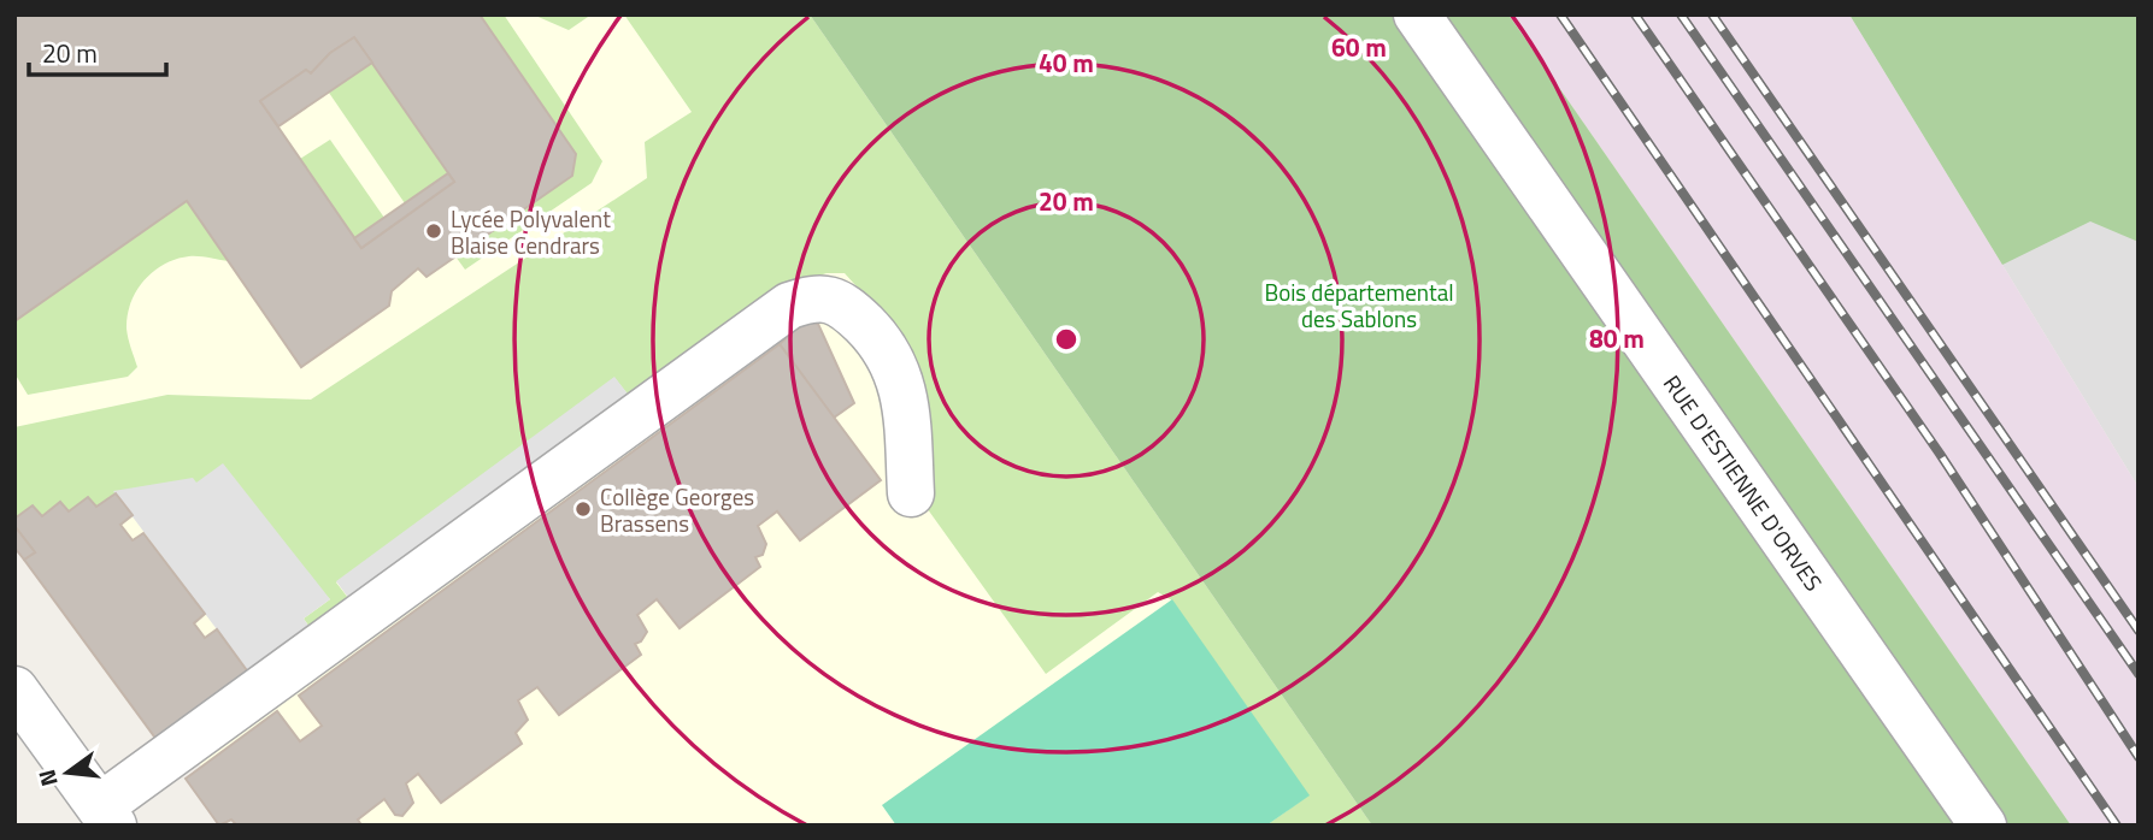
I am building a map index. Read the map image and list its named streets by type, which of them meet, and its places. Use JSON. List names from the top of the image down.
{
  "streets": {
    "street": ["RUE D'ESTIENNE D'ORVES"]
  },
  "parks": ["Bois départemental des Sablons"],
  "places": ["Lycée Polyvalent Blaise Cendrars", "Collège Georges Brassens"],
  "scale_bar": "20 m",
  "north": "left",
  "rings": [
    "60 m",
    "40 m",
    "20 m",
    "80 m"
  ]
}
